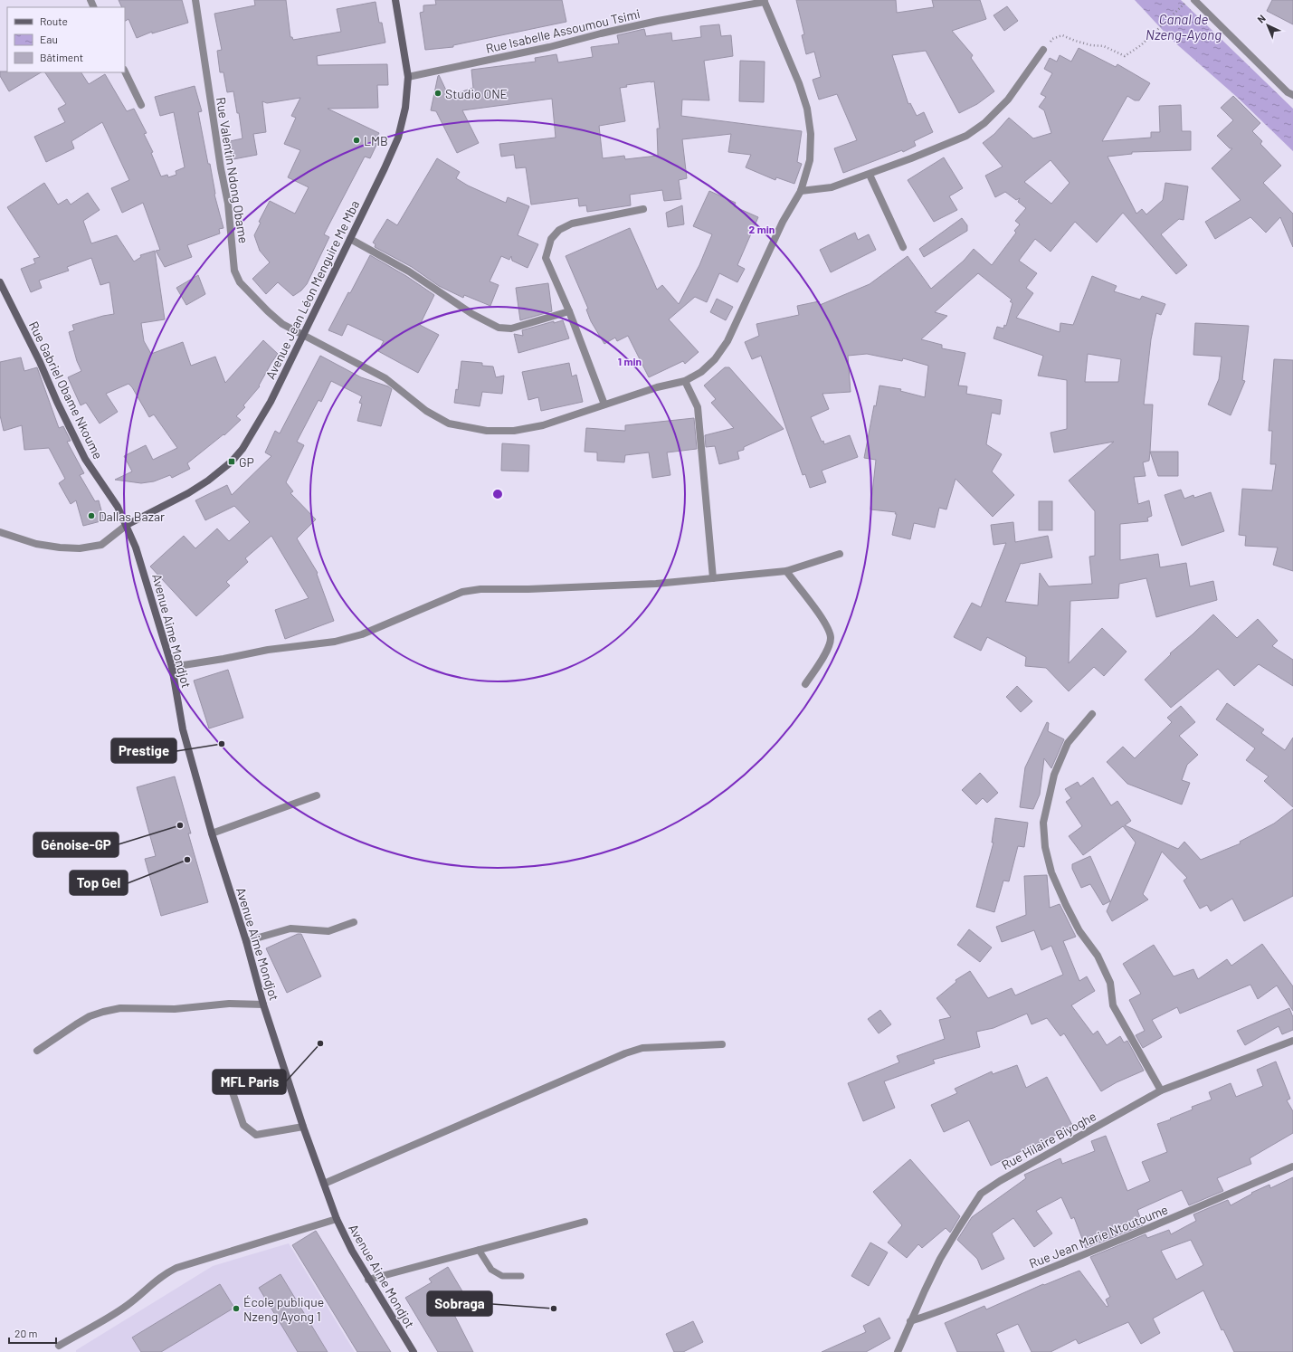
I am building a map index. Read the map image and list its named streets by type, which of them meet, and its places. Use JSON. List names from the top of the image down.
{
  "streets": {
    "main road": ["Avenue Jean Léon Menguire Me Mba", "Rue Gabriel Obame Nkoume", "Avenue Aime Mondjot"],
    "street": [
      "Rue Isabelle Assoumou Tsimi",
      "Rue Valentin Ndong Obame",
      "Rue Hilaire Biyoghe",
      "Rue Jean Marie Ntoutoume"
    ]
  },
  "crossings": [
    ["Rue Isabelle Assoumou Tsimi", "Rue Valentin Ndong Obame"],
    ["Rue Isabelle Assoumou Tsimi", "Avenue Jean Léon Menguire Me Mba"],
    ["Rue Valentin Ndong Obame", "Avenue Jean Léon Menguire Me Mba"],
    ["Avenue Jean Léon Menguire Me Mba", "Rue Gabriel Obame Nkoume"],
    ["Avenue Jean Léon Menguire Me Mba", "Avenue Aime Mondjot"],
    ["Rue Gabriel Obame Nkoume", "Avenue Aime Mondjot"],
    ["Rue Hilaire Biyoghe", "Rue Jean Marie Ntoutoume"]
  ],
  "water": ["Canal de Nzeng-Ayong"],
  "places": {
    "other": [
      "Studio ONE",
      "LMB",
      "Dallas Bazar",
      "Prestige",
      "Génoise-GP",
      "Top Gel",
      "MFL Paris",
      "École publique Nzeng Ayong 1",
      "Sobraga"
    ],
    "transit": ["GP"]
  },
  "legend": ["Route", "Eau", "Bâtiment"],
  "scale_bar": "20 m",
  "north": "top left",
  "rings": ["2 min", "1 min"]
}
